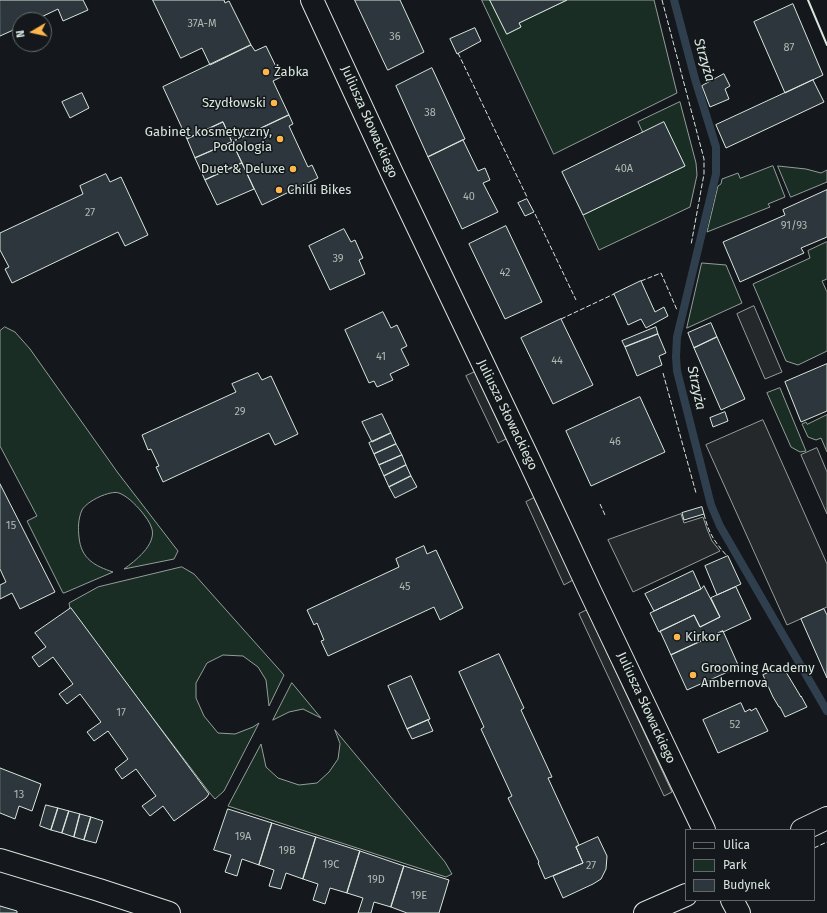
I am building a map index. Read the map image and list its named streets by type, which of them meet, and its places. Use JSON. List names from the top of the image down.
{
  "streets": {
    "street": ["Juliusza Słowackiego"]
  },
  "water": ["Strzyża"],
  "places": [
    "Żabka",
    "Szydłowski",
    "Gabinet kosmetyczny, Podologia",
    "Duet & Deluxe",
    "Chilli Bikes",
    "Kirkor",
    "Grooming Academy Ambernova"
  ],
  "house_numbers": [
    "37A-M",
    "36",
    "87",
    "38",
    "40A",
    "40",
    "27",
    "91/93",
    "39",
    "42",
    "41",
    "44",
    "29",
    "46",
    "15",
    "45",
    "17",
    "52",
    "13",
    "19A",
    "19B",
    "19C",
    "27",
    "19D",
    "19E"
  ],
  "legend": ["Ulica", "Park", "Budynek"],
  "north": "left"
}
